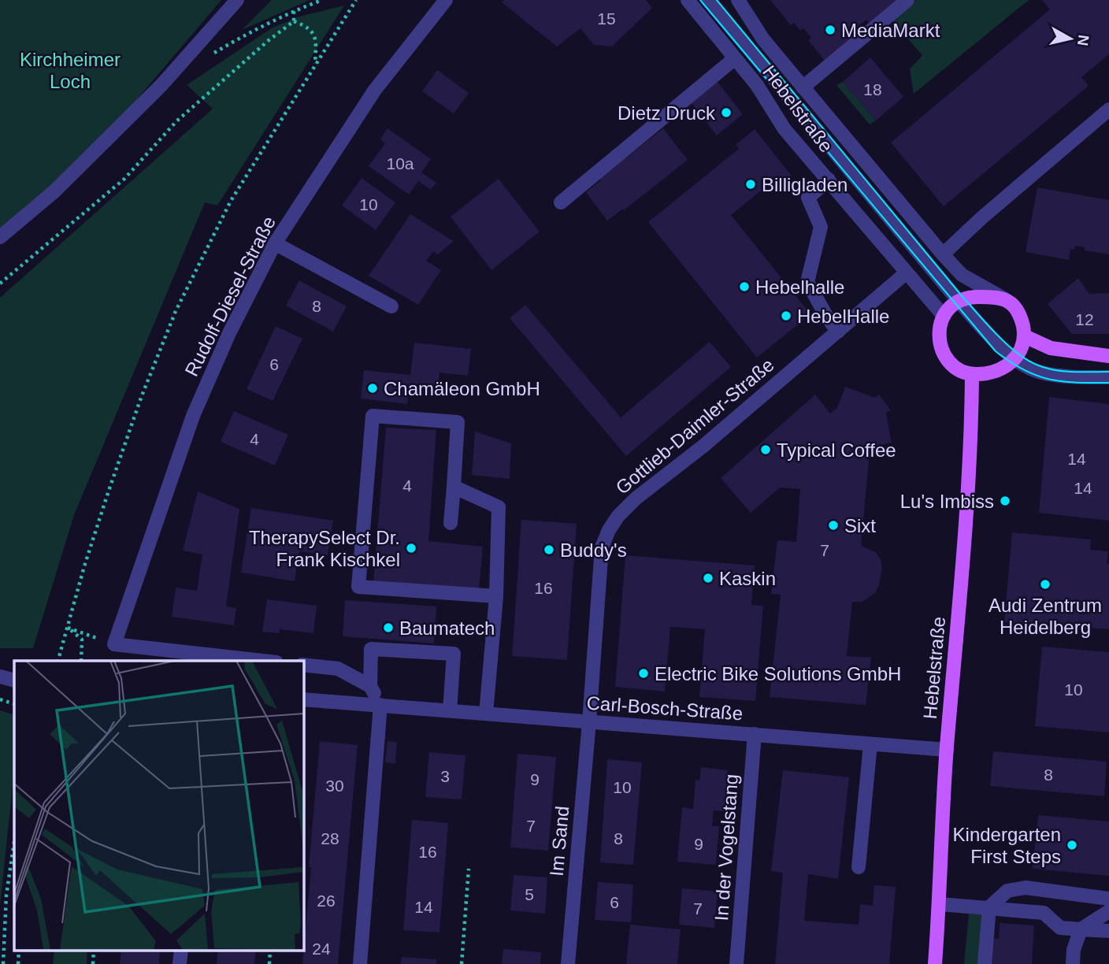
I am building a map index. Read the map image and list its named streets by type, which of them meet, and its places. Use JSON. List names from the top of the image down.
{
  "streets": {
    "main road": ["Hebelstraße"],
    "street": [
      "Rudolf-Diesel-Straße",
      "Gottlieb-Daimler-Straße",
      "Carl-Bosch-Straße",
      "Im Sand",
      "In der Vogelstang"
    ]
  },
  "crossings": [
    ["Hebelstraße", "Gottlieb-Daimler-Straße"],
    ["Hebelstraße", "Carl-Bosch-Straße"],
    ["Gottlieb-Daimler-Straße", "Carl-Bosch-Straße"],
    ["Gottlieb-Daimler-Straße", "Im Sand"],
    ["Carl-Bosch-Straße", "Im Sand"],
    ["Carl-Bosch-Straße", "In der Vogelstang"]
  ],
  "parks": ["Kirchheimer Loch"],
  "places": [
    "MediaMarkt",
    "Dietz Druck",
    "Billigladen",
    "Hebelhalle",
    "HebelHalle",
    "Chamäleon GmbH",
    "Typical Coffee",
    "Lu's Imbiss",
    "Sixt",
    "TherapySelect Dr. Frank Kischkel",
    "Buddy's",
    "Kaskin",
    "Audi Zentrum Heidelberg",
    "Baumatech",
    "Electric Bike Solutions GmbH",
    "Kindergarten First Steps"
  ],
  "house_numbers": [
    "15",
    "18",
    "10a",
    "10",
    "8",
    "12",
    "6",
    "4",
    "14",
    "4",
    "14",
    "7",
    "16",
    "10",
    "8",
    "3",
    "9",
    "30",
    "10",
    "7",
    "28",
    "8",
    "9",
    "16",
    "5",
    "26",
    "6",
    "14",
    "7",
    "24"
  ],
  "north": "right"
}
